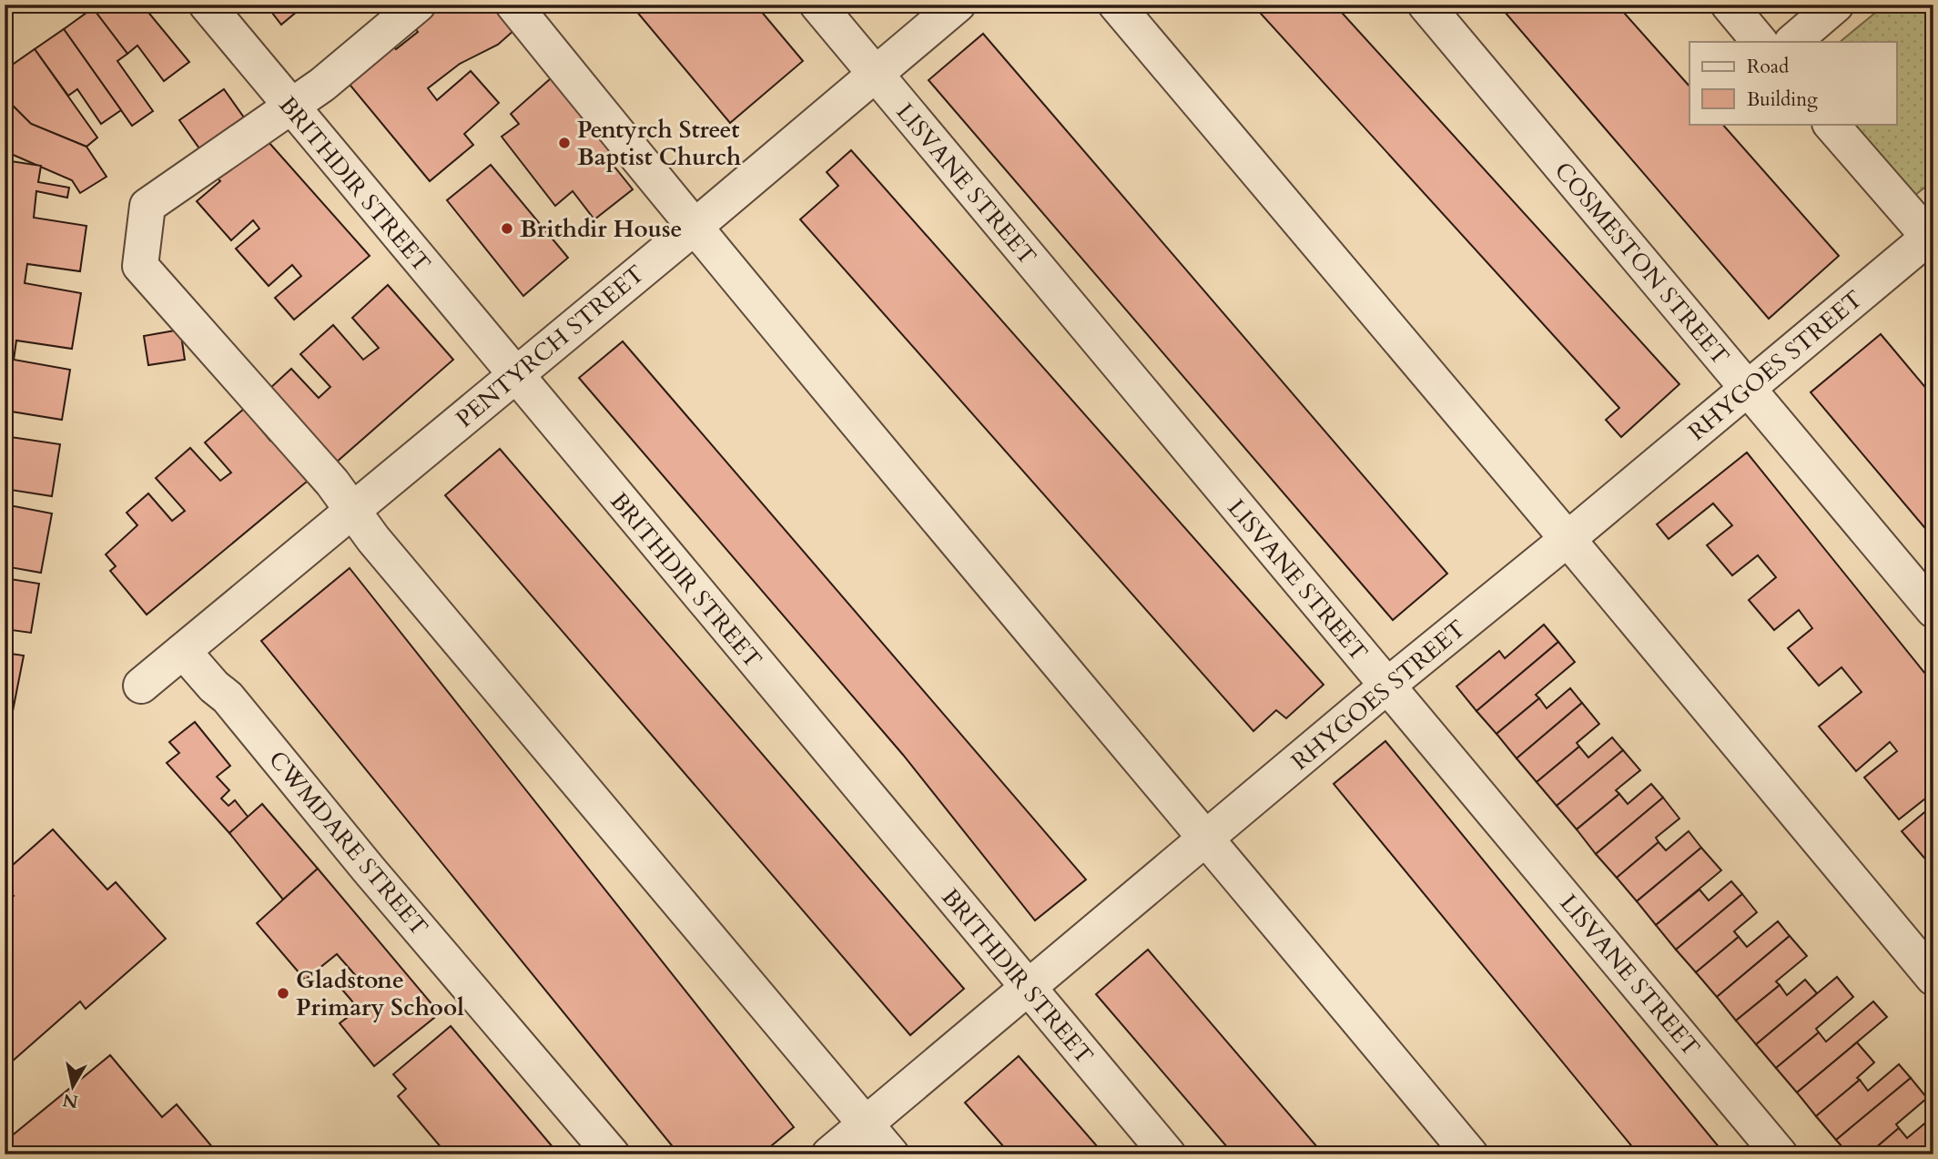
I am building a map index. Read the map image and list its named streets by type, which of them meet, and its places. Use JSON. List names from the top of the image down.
{
  "streets": {
    "street": [
      "BRITHDIR STREET",
      "LISVANE STREET",
      "COSMESTON STREET",
      "PENTYRCH STREET",
      "RHYGOES STREET",
      "CWMDARE STREET"
    ]
  },
  "crossings": [
    ["BRITHDIR STREET", "PENTYRCH STREET"],
    ["BRITHDIR STREET", "RHYGOES STREET"],
    ["LISVANE STREET", "PENTYRCH STREET"],
    ["LISVANE STREET", "RHYGOES STREET"],
    ["COSMESTON STREET", "RHYGOES STREET"],
    ["PENTYRCH STREET", "CWMDARE STREET"]
  ],
  "places": ["Pentyrch Street Baptist Church", "Brithdir House", "Gladstone Primary School"],
  "legend": ["Road", "Building"],
  "north": "bottom"
}
